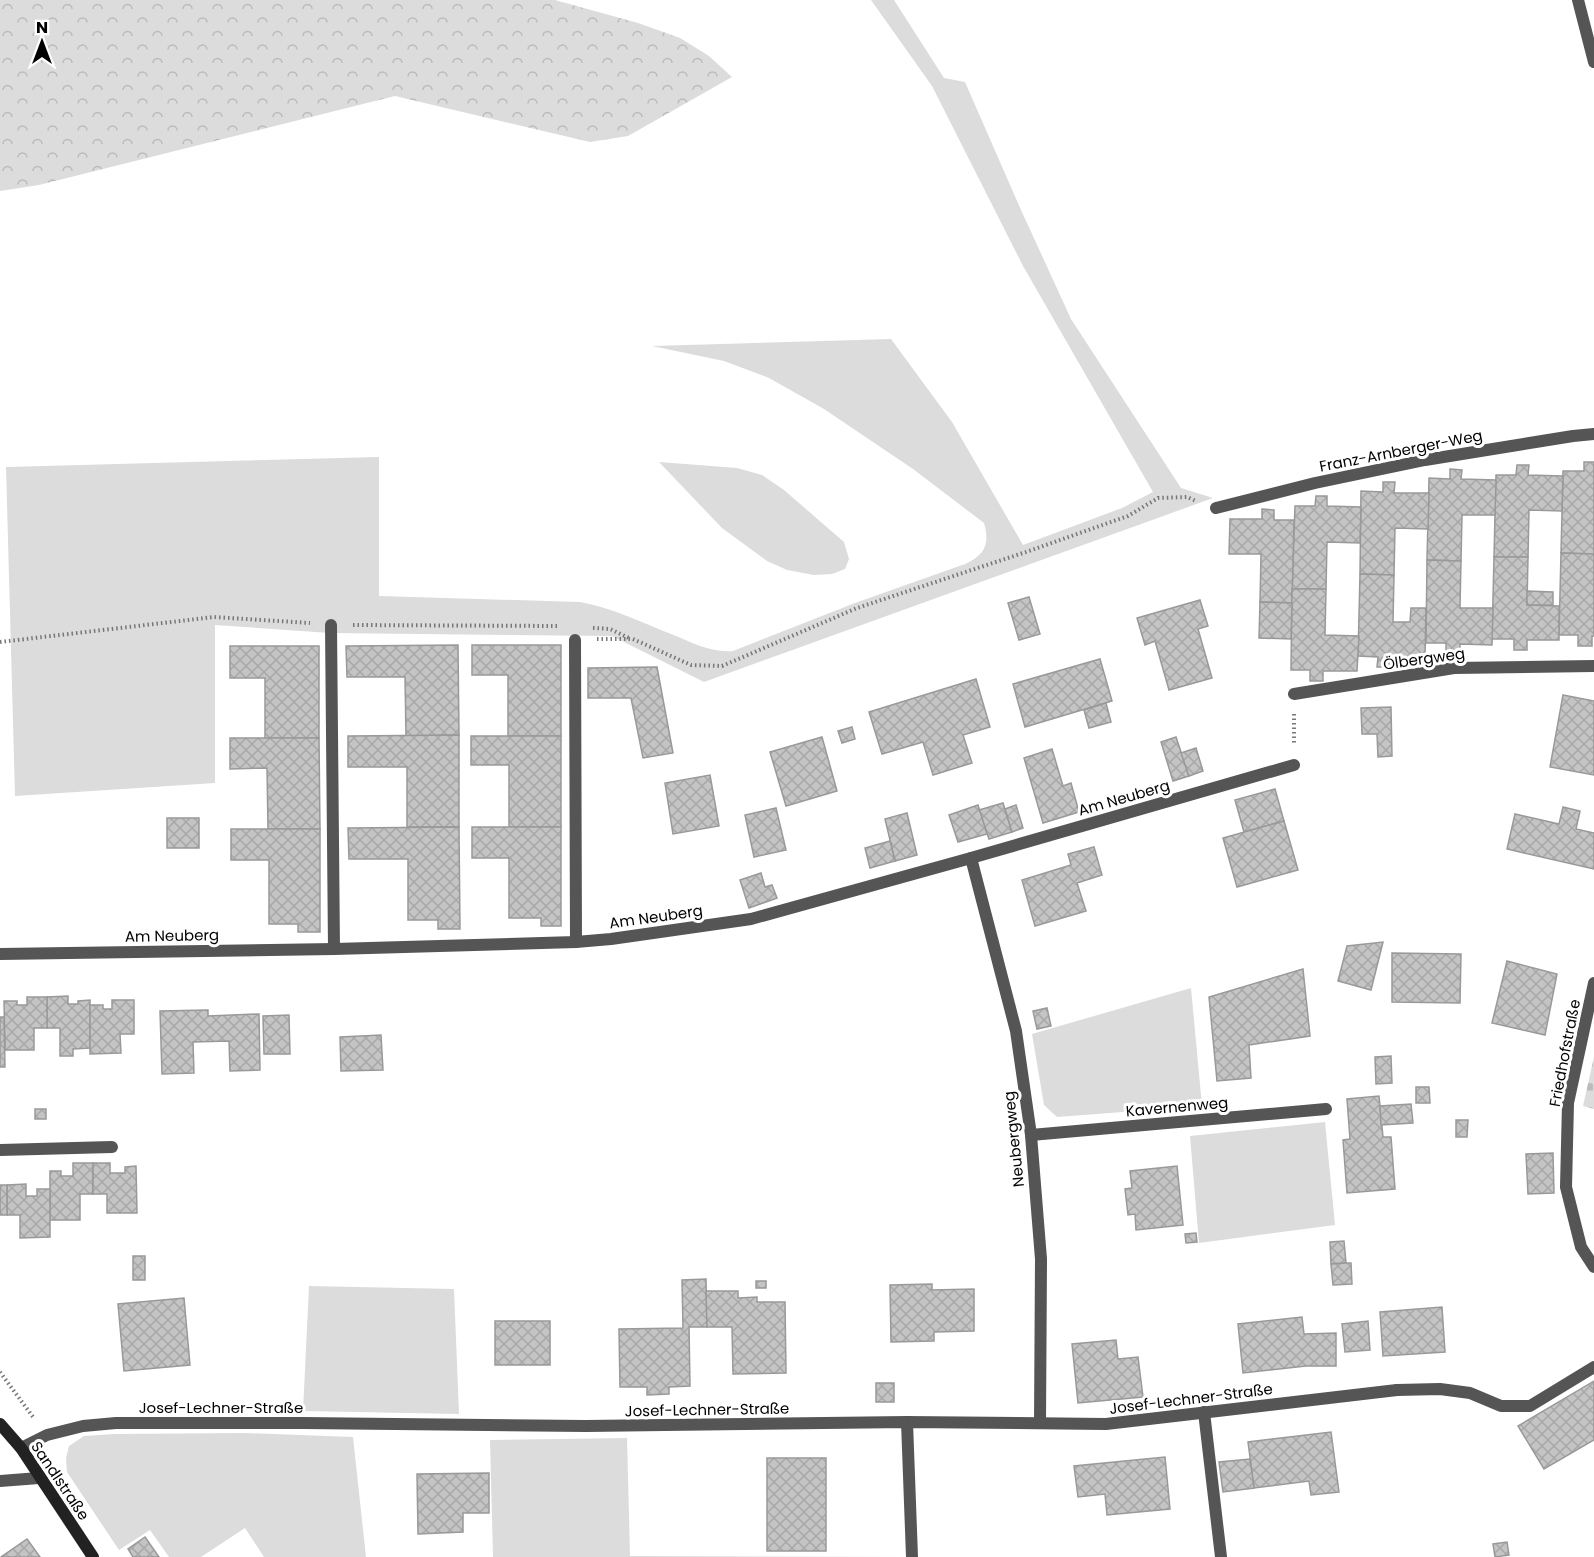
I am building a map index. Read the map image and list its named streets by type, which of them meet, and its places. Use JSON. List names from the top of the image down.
{
  "streets": {
    "street": [
      "Franz-Arnberger-Weg",
      "Ölbergweg",
      "Am Neuberg",
      "Friedhofstraße",
      "Kavernenweg",
      "Neubergweg",
      "Josef-Lechner-Straße",
      "Sandlstraße"
    ]
  },
  "crossings": [
    ["Am Neuberg", "Neubergweg"],
    ["Kavernenweg", "Neubergweg"],
    ["Neubergweg", "Josef-Lechner-Straße"],
    ["Josef-Lechner-Straße", "Sandlstraße"]
  ],
  "north": "top"
}
